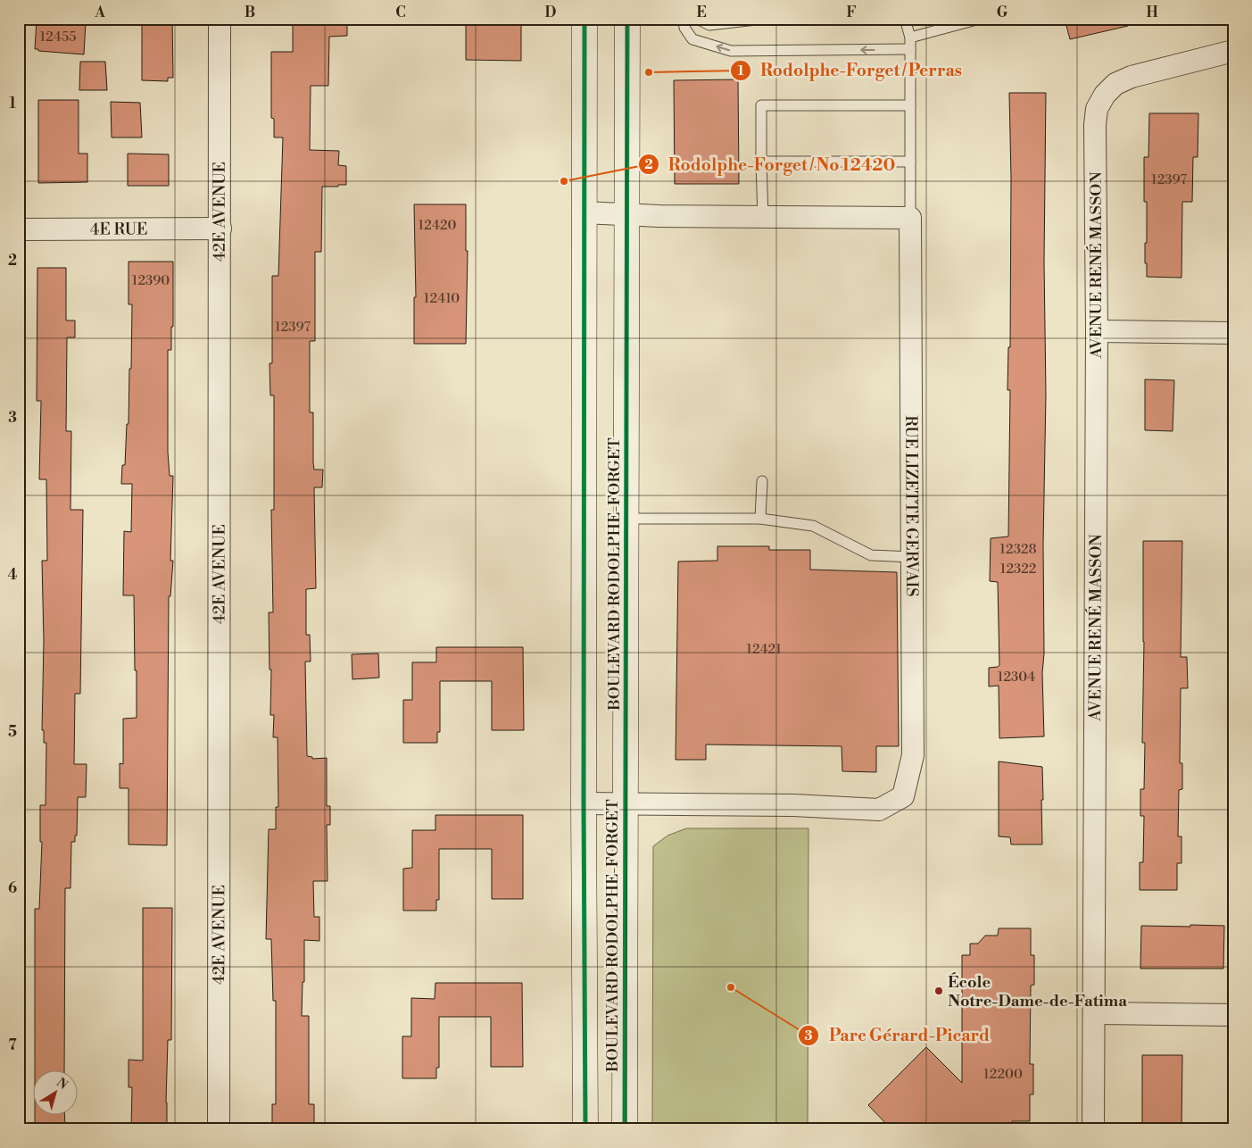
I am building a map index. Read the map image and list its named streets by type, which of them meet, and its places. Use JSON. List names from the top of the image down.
{
  "streets": {
    "street": [
      "42E AVENUE",
      "4E RUE",
      "AVENUE RENÉ MASSON",
      "RUE LIZETTE GERVAIS",
      "BOULEVARD RODOLPHE-FORGET"
    ]
  },
  "crossings": [
    ["42E AVENUE", "4E RUE"],
    ["RUE LIZETTE GERVAIS", "BOULEVARD RODOLPHE-FORGET"]
  ],
  "places": [
    "Rodolphe-Forget / Perras",
    "Rodolphe-Forget / No 12420",
    "Parc Gérard-Picard",
    "École Notre-Dame-de-Fatima"
  ],
  "house_numbers": [
    "12455",
    "12397",
    "12420",
    "12390",
    "12410",
    "12397",
    "12328",
    "12322",
    "12421",
    "12304",
    "12200"
  ],
  "north": "top right",
  "grid": {
    "columns": [
      "A",
      "B",
      "C",
      "D",
      "E",
      "F",
      "G",
      "H"
    ],
    "rows": [
      "1",
      "2",
      "3",
      "4",
      "5",
      "6",
      "7"
    ]
  }
}
